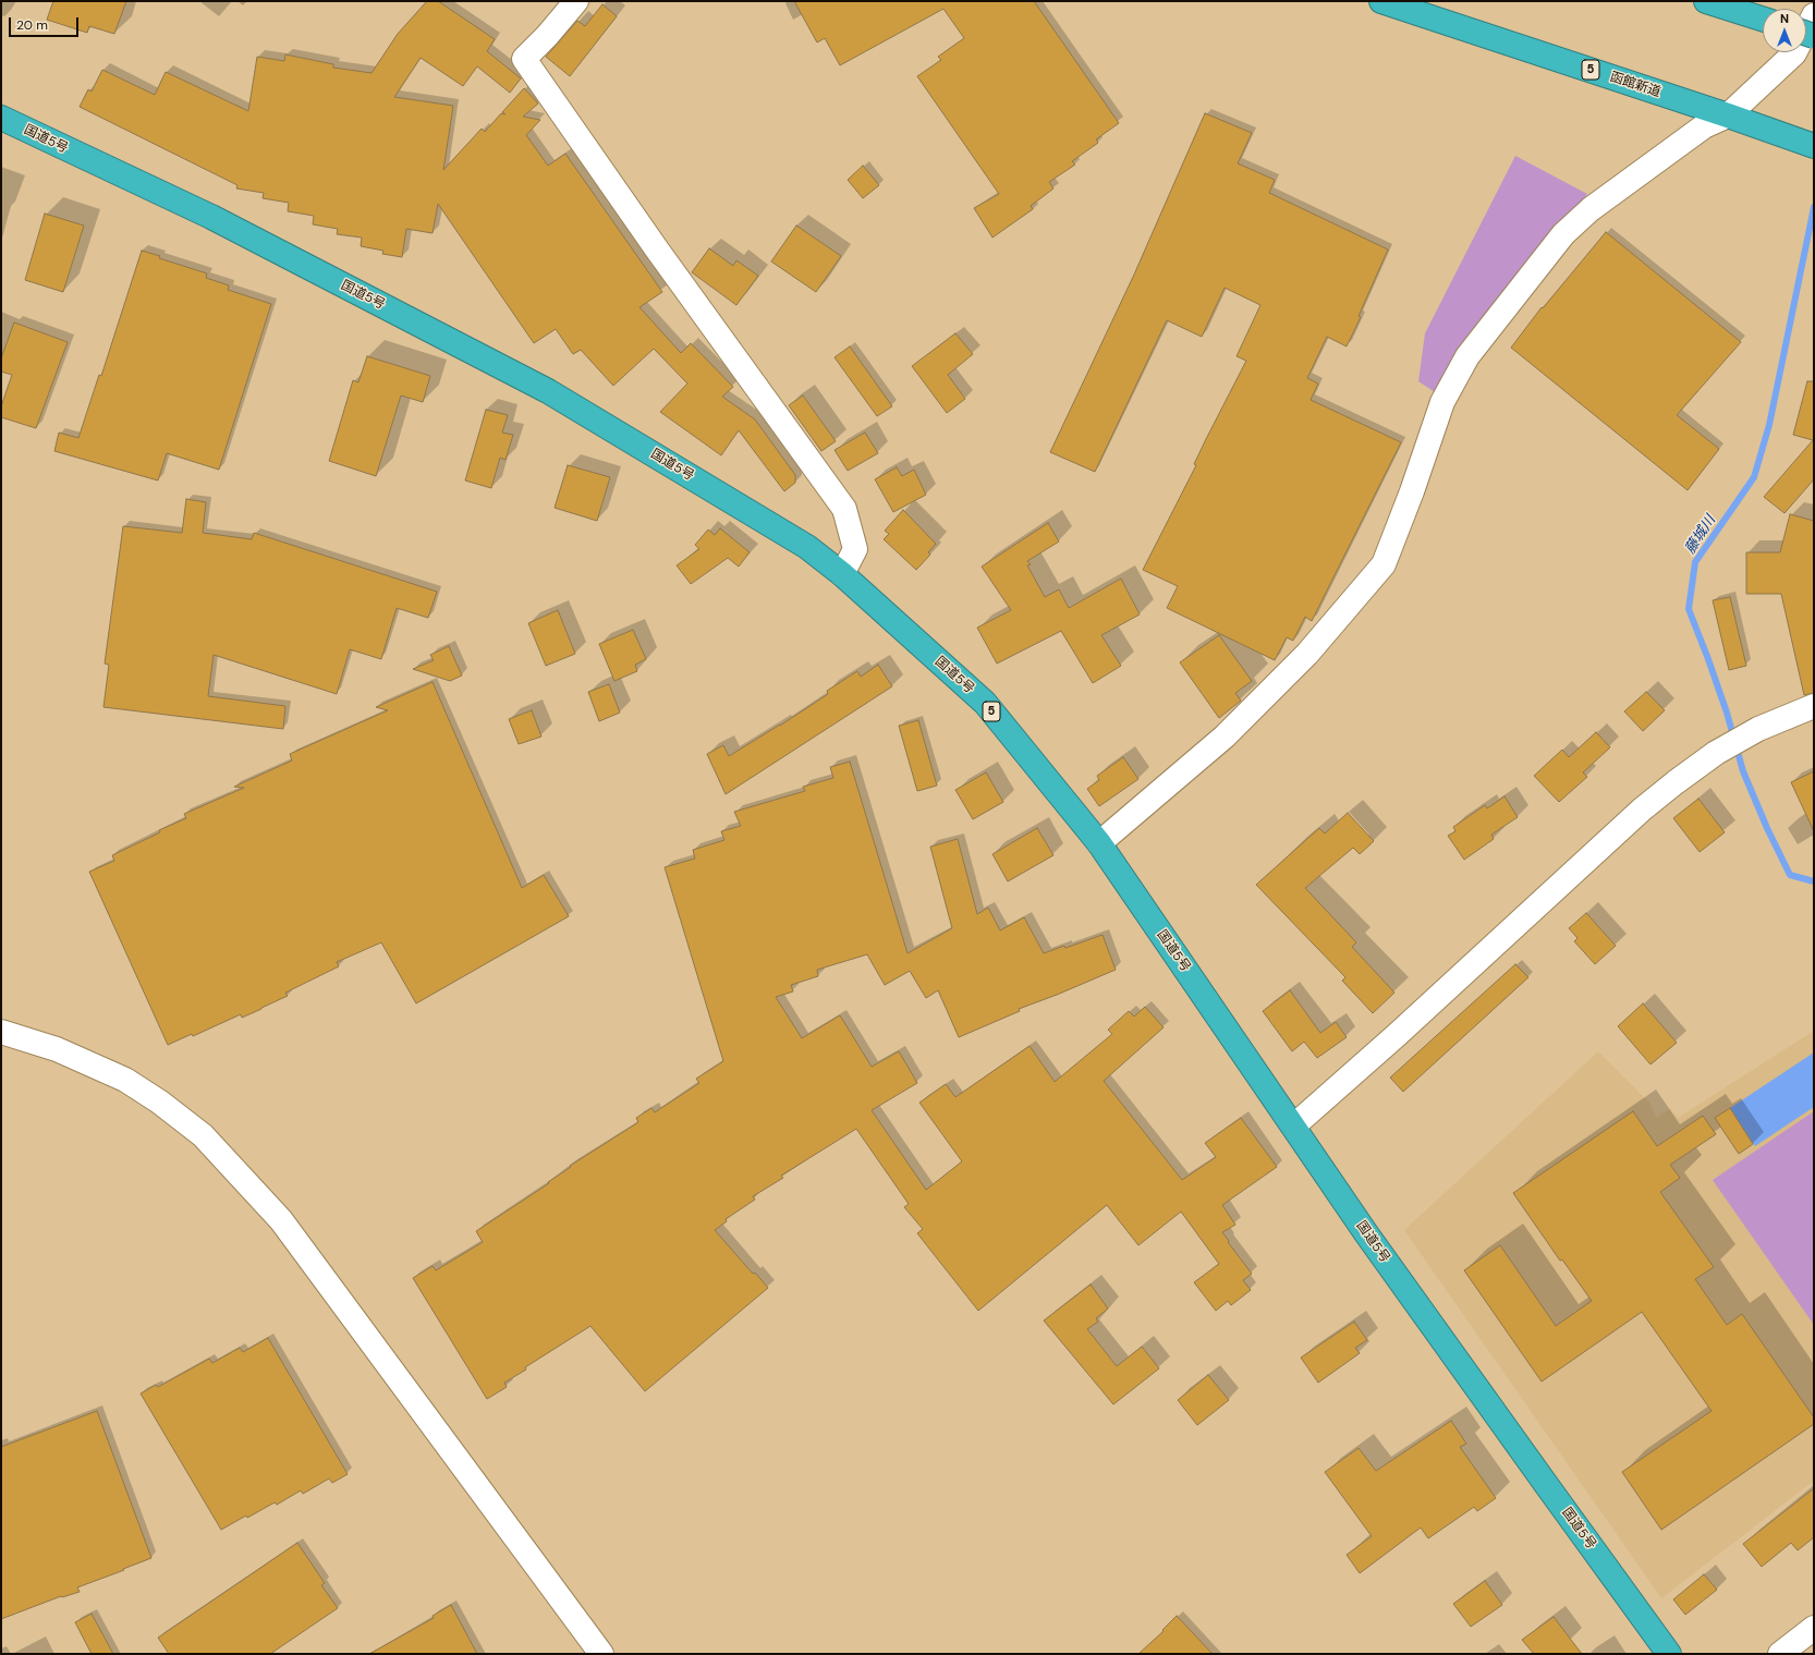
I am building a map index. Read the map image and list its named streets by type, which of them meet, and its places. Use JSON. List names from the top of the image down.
{
  "streets": {
    "highway": ["5", "函館新道", "国道5号"]
  },
  "water": ["藤城川"],
  "scale_bar": "20 m",
  "north": "top"
}
